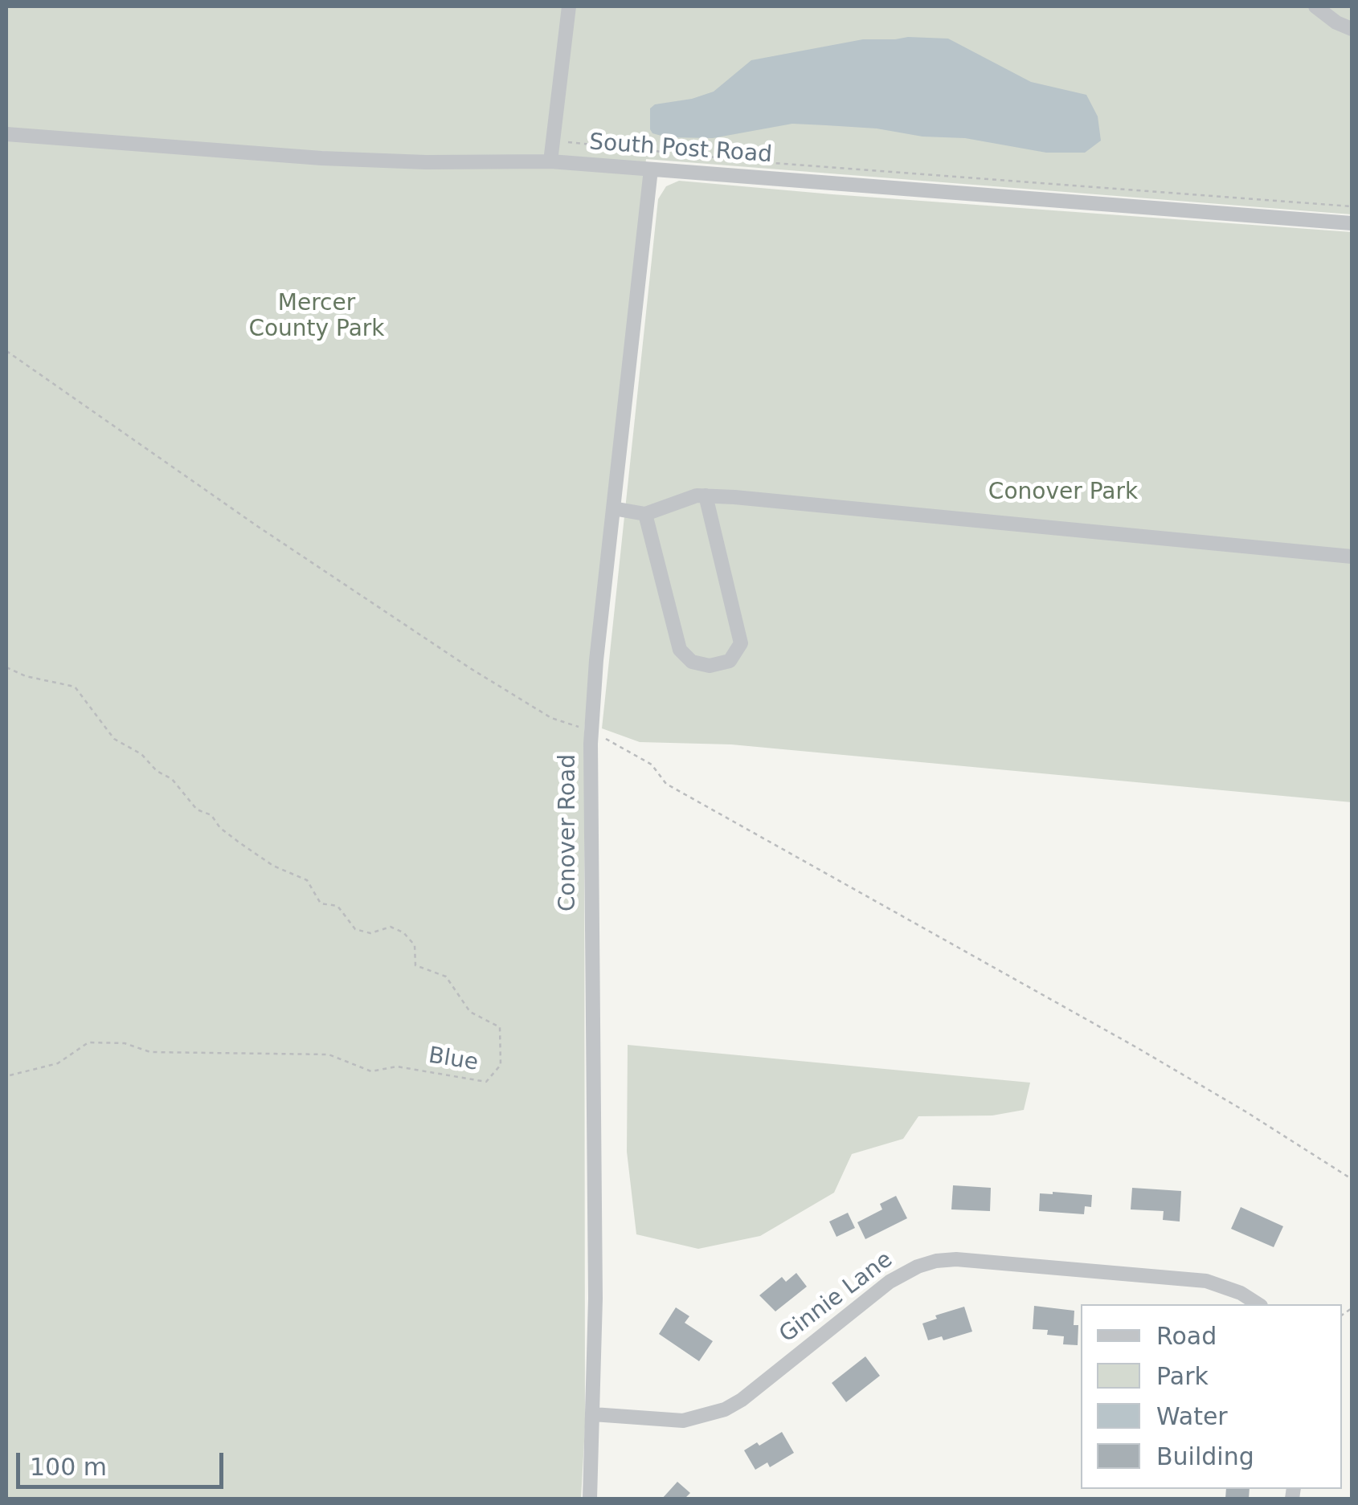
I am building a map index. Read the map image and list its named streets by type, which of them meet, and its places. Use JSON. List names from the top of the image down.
{
  "streets": {
    "street": ["South Post Road", "Conover Road", "Ginnie Lane"],
    "path": ["Blue"]
  },
  "crossings": [
    ["South Post Road", "Conover Road"],
    ["Conover Road", "Ginnie Lane"]
  ],
  "parks": ["Mercer County Park", "Conover Park"],
  "legend": [
    "Road",
    "Park",
    "Water",
    "Building"
  ],
  "scale_bar": "100 m"
}
